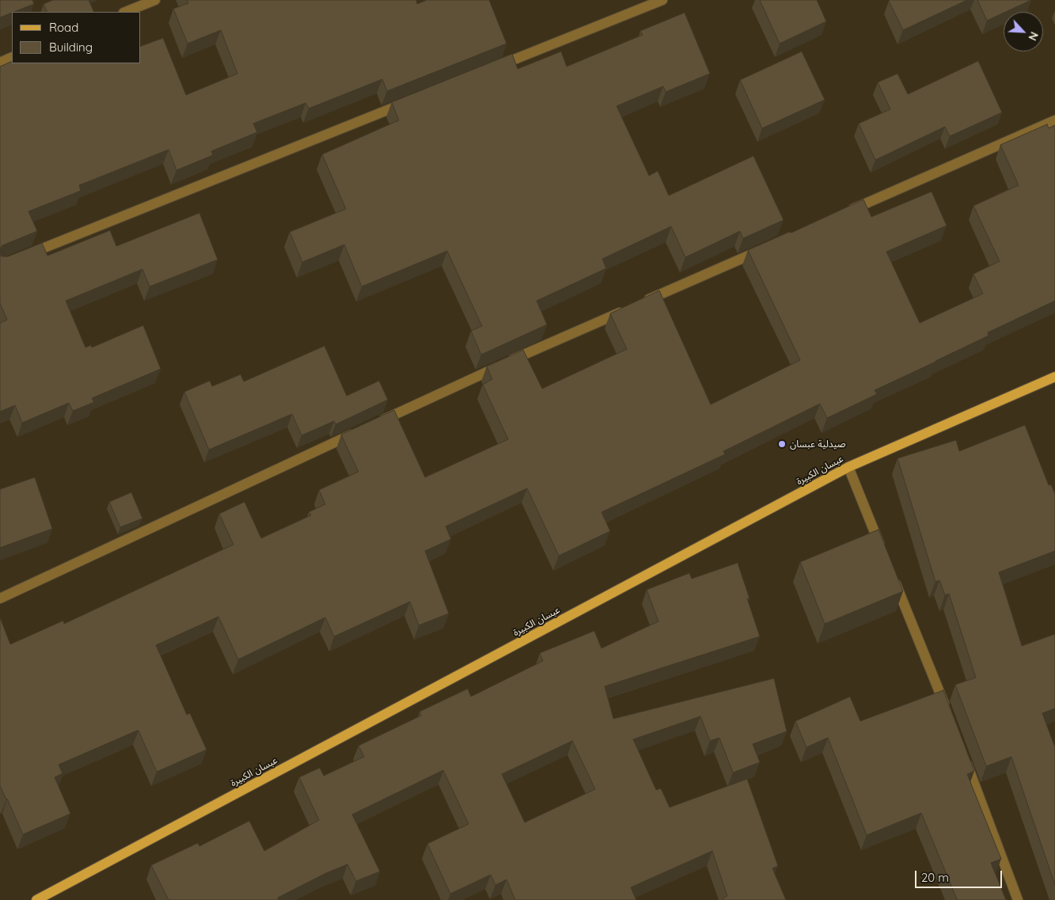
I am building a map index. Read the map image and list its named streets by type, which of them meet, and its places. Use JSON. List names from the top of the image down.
{
  "streets": {
    "main road": ["عبسان الكبيرة"]
  },
  "places": ["صيدلية عبسان"],
  "legend": ["Road", "Building"],
  "scale_bar": "20 m",
  "north": "bottom right"
}
